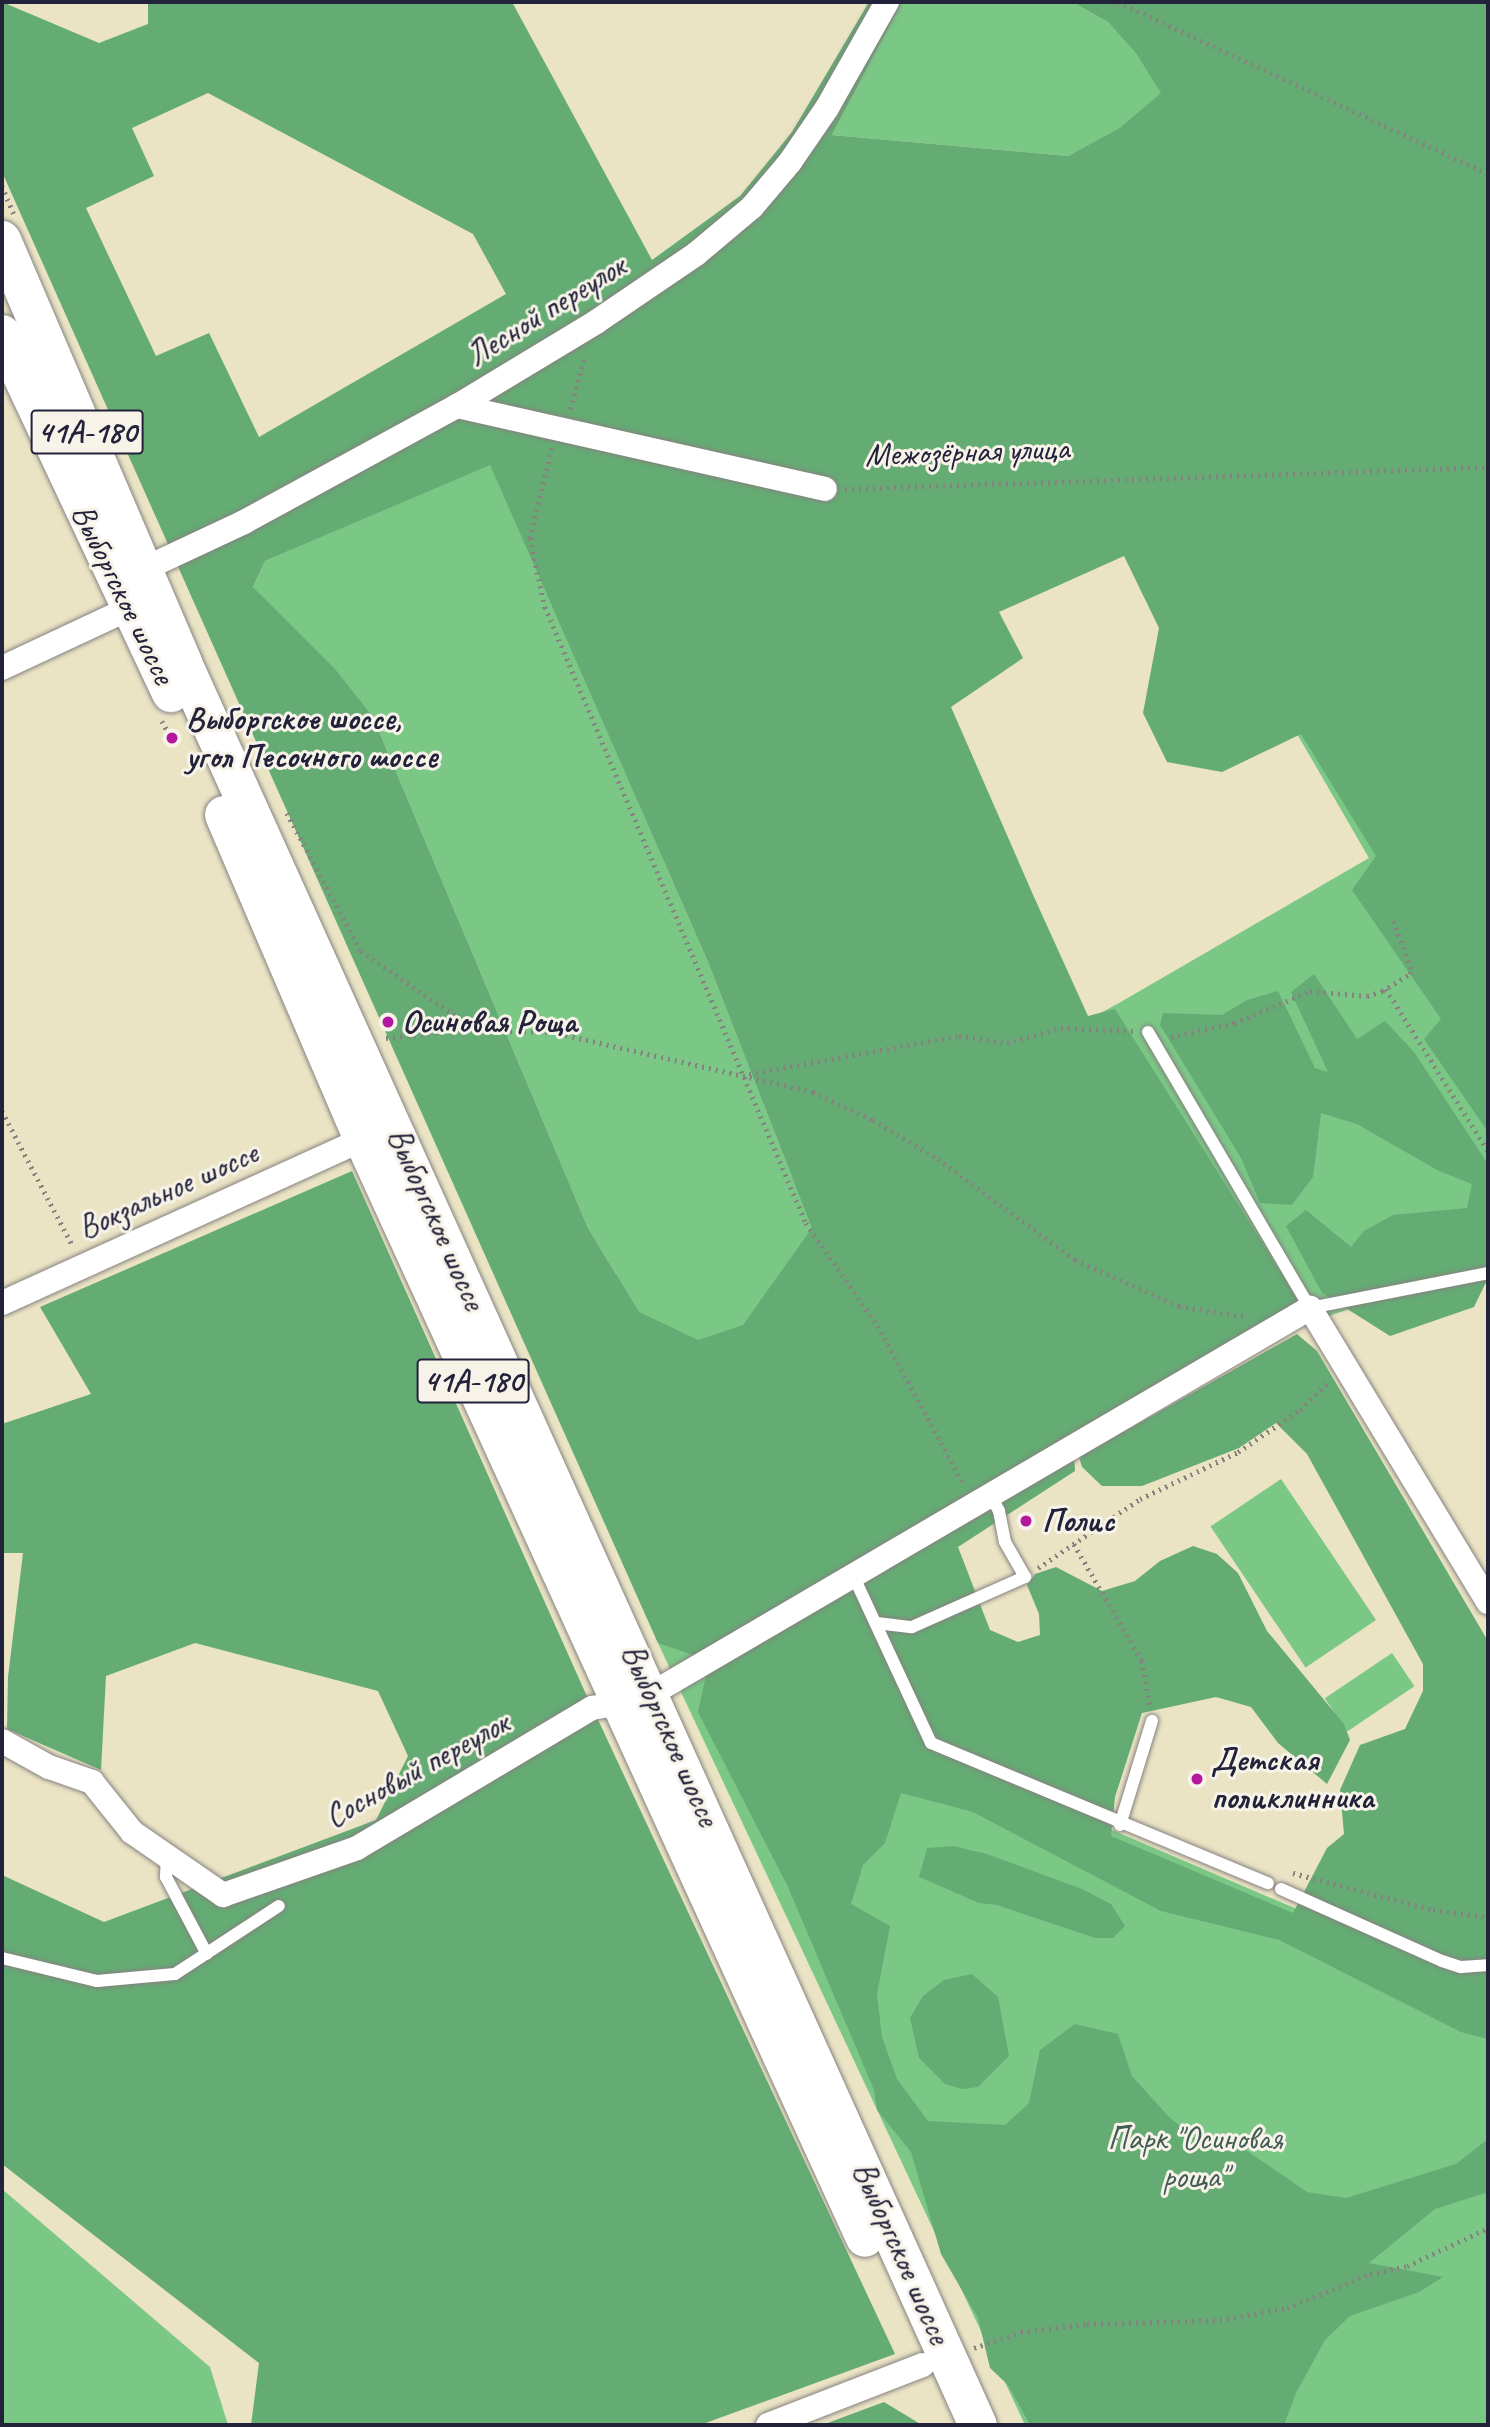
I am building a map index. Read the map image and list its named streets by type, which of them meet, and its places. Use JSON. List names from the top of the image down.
{
  "streets": {
    "main road": ["41А-180", "Выборгское шоссе"],
    "street": [
      "Лесной переулок",
      "Межозёрная улица",
      "Вокзальное шоссе",
      "Сосновый переулок"
    ]
  },
  "crossings": [
    ["Лесной переулок", "Межозёрная улица"],
    ["Лесной переулок", "Выборгское шоссе"],
    ["Выборгское шоссе", "Вокзальное шоссе"],
    ["Выборгское шоссе", "Сосновый переулок"]
  ],
  "parks": ["Парк \"Осиновая роща\""],
  "places": [
    "Выборгское шоссе, угол Песочного шоссе",
    "Осиновая Роща",
    "Полис",
    "Детская поликлинника"
  ]
}
